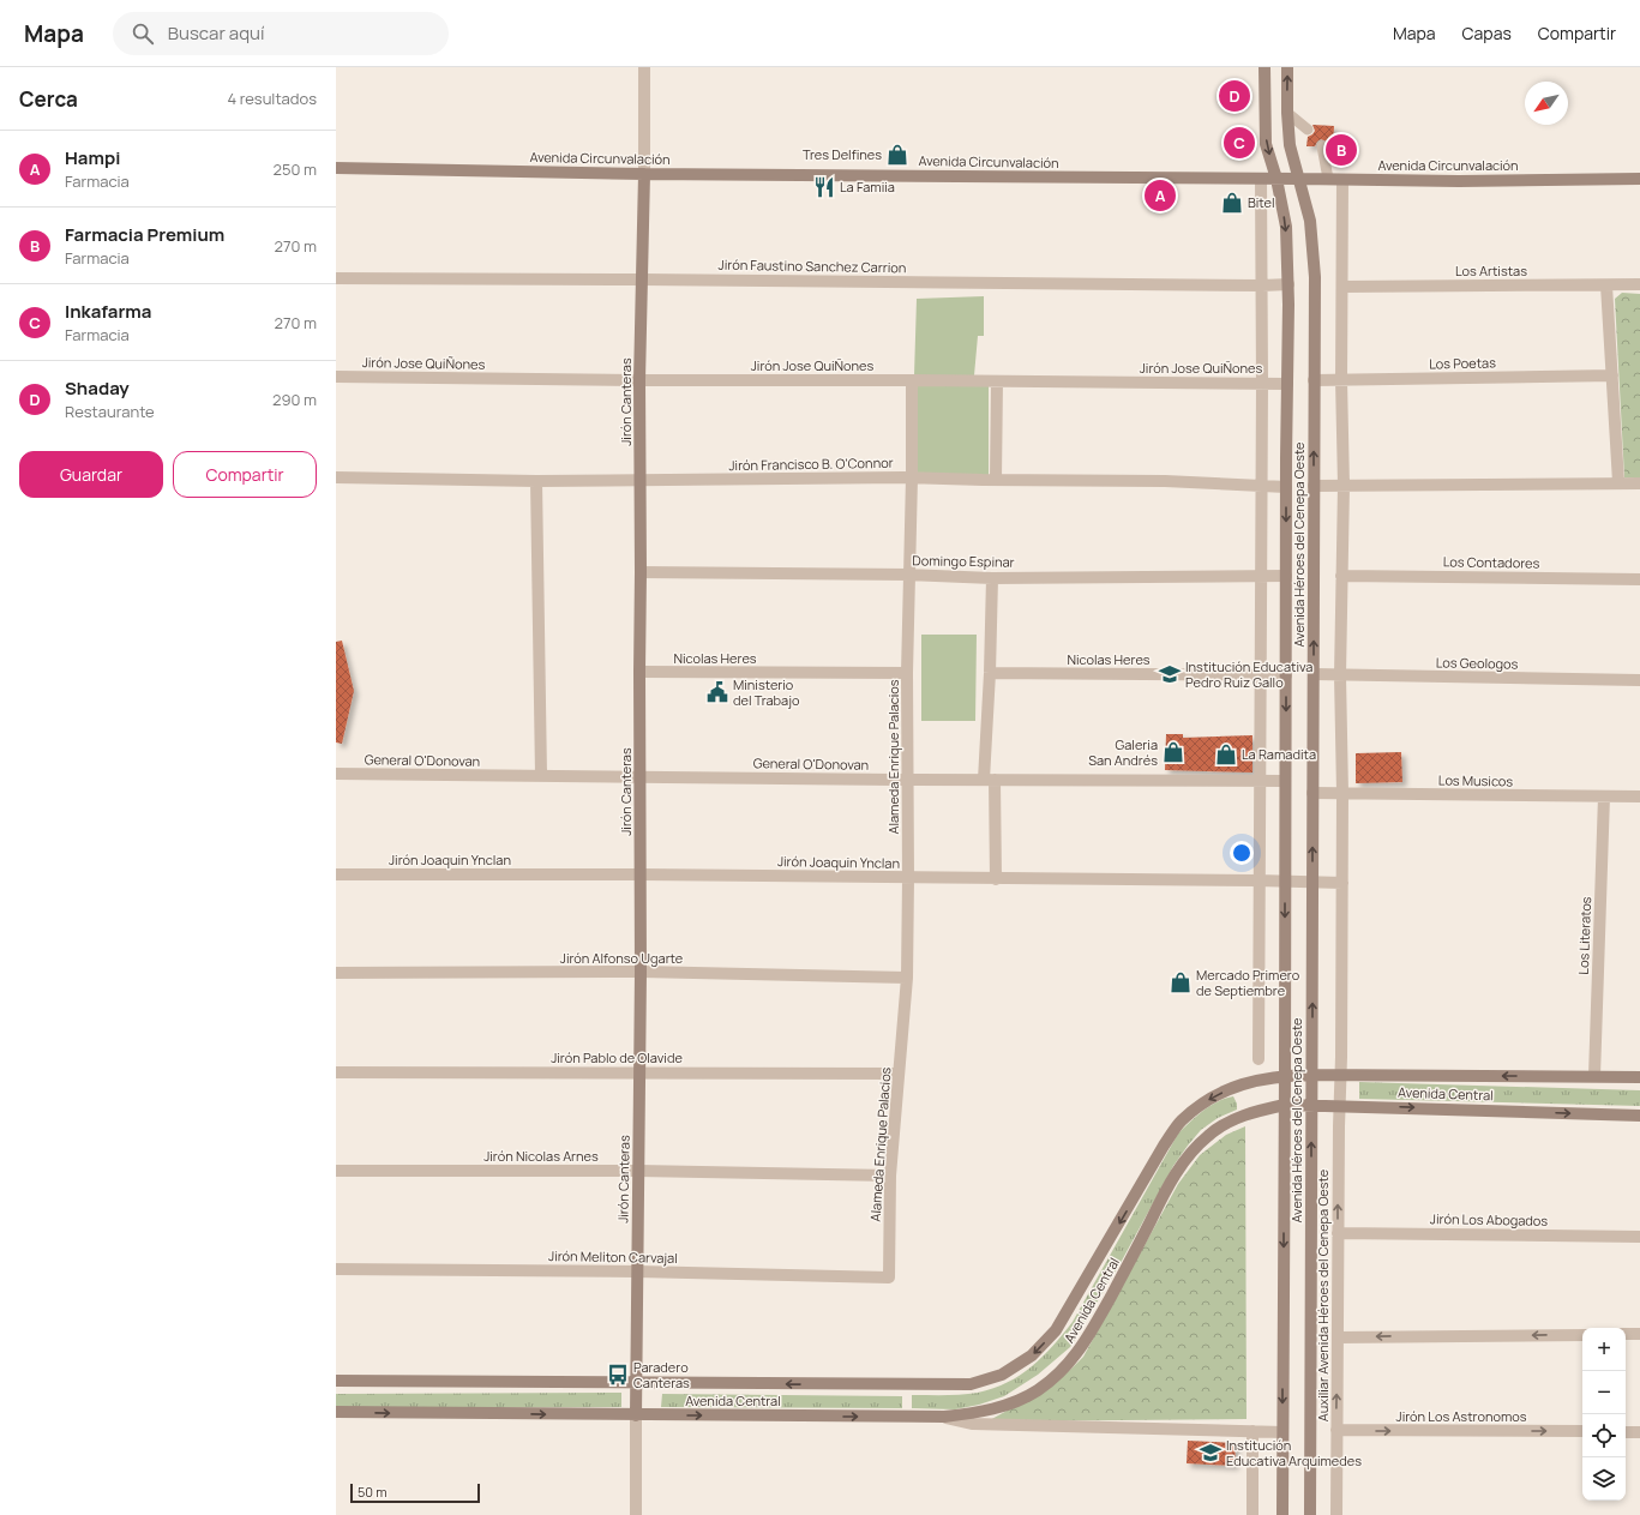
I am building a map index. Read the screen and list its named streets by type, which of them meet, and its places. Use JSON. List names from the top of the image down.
{
  "streets": {
    "main road": [
      "Avenida Circunvalación",
      "Jirón Canteras",
      "Avenida Héroes del Cenepa Oeste",
      "Avenida Central"
    ],
    "street": [
      "Jirón Faustino Sanchez Carrion",
      "Los Artistas",
      "Jirón Jose QuiÑones",
      "Los Poetas",
      "Jirón Francisco B. O'Connor",
      "Domingo Espinar",
      "Los Contadores",
      "Nicolas Heres",
      "Los Geologos",
      "Alameda Enrique Palacios",
      "General O'Donovan",
      "Los Musicos",
      "Jirón Joaquin Ynclan",
      "Los Literatos",
      "Jirón Alfonso Ugarte",
      "Jirón Pablo de Olavide",
      "Jirón Nicolas Arnes",
      "Jirón Los Abogados",
      "Jirón Meliton Carvajal",
      "Auxiliar Avenida Héroes del Cenepa Oeste",
      "Jirón Los Astronomos"
    ]
  },
  "crossings": [
    ["Avenida Circunvalación", "Jirón Canteras"],
    ["Avenida Circunvalación", "Avenida Héroes del Cenepa Oeste"],
    ["Avenida Circunvalación", "Auxiliar Avenida Héroes del Cenepa Oeste"],
    ["Jirón Faustino Sanchez Carrion", "Jirón Canteras"],
    ["Jirón Faustino Sanchez Carrion", "Avenida Héroes del Cenepa Oeste"],
    ["Los Artistas", "Auxiliar Avenida Héroes del Cenepa Oeste"],
    ["Jirón Jose QuiÑones", "Jirón Canteras"],
    ["Jirón Jose QuiÑones", "Avenida Héroes del Cenepa Oeste"],
    ["Jirón Jose QuiÑones", "Alameda Enrique Palacios"],
    ["Los Poetas", "Avenida Héroes del Cenepa Oeste"],
    ["Los Poetas", "Auxiliar Avenida Héroes del Cenepa Oeste"],
    ["Jirón Canteras", "Jirón Francisco B. O'Connor"],
    ["Jirón Canteras", "Domingo Espinar"],
    ["Jirón Canteras", "Nicolas Heres"],
    ["Jirón Canteras", "General O'Donovan"],
    ["Jirón Canteras", "Jirón Joaquin Ynclan"],
    ["Jirón Canteras", "Jirón Alfonso Ugarte"],
    ["Jirón Canteras", "Jirón Pablo de Olavide"],
    ["Jirón Canteras", "Avenida Central"],
    ["Jirón Canteras", "Jirón Nicolas Arnes"],
    ["Jirón Canteras", "Jirón Meliton Carvajal"],
    ["Jirón Francisco B. O'Connor", "Avenida Héroes del Cenepa Oeste"],
    ["Jirón Francisco B. O'Connor", "Alameda Enrique Palacios"],
    ["Avenida Héroes del Cenepa Oeste", "Domingo Espinar"],
    ["Avenida Héroes del Cenepa Oeste", "Nicolas Heres"],
    ["Avenida Héroes del Cenepa Oeste", "Los Geologos"],
    ["Avenida Héroes del Cenepa Oeste", "General O'Donovan"],
    ["Avenida Héroes del Cenepa Oeste", "Los Musicos"],
    ["Avenida Héroes del Cenepa Oeste", "Jirón Joaquin Ynclan"],
    ["Avenida Héroes del Cenepa Oeste", "Avenida Central"],
    ["Domingo Espinar", "Alameda Enrique Palacios"],
    ["Los Contadores", "Auxiliar Avenida Héroes del Cenepa Oeste"],
    ["Nicolas Heres", "Alameda Enrique Palacios"],
    ["Los Geologos", "Auxiliar Avenida Héroes del Cenepa Oeste"],
    ["Alameda Enrique Palacios", "General O'Donovan"],
    ["Alameda Enrique Palacios", "Jirón Joaquin Ynclan"],
    ["Alameda Enrique Palacios", "Jirón Alfonso Ugarte"],
    ["Alameda Enrique Palacios", "Jirón Pablo de Olavide"],
    ["Alameda Enrique Palacios", "Jirón Nicolas Arnes"],
    ["Alameda Enrique Palacios", "Jirón Meliton Carvajal"],
    ["Los Musicos", "Los Literatos"],
    ["Los Musicos", "Auxiliar Avenida Héroes del Cenepa Oeste"],
    ["Jirón Joaquin Ynclan", "Auxiliar Avenida Héroes del Cenepa Oeste"],
    ["Los Literatos", "Avenida Central"],
    ["Avenida Central", "Auxiliar Avenida Héroes del Cenepa Oeste"],
    ["Jirón Los Abogados", "Auxiliar Avenida Héroes del Cenepa Oeste"],
    ["Auxiliar Avenida Héroes del Cenepa Oeste", "Jirón Los Astronomos"]
  ],
  "places": {
    "shop": [
      "Tres Delfines",
      "Bitel",
      "Galeria San Andrés",
      "La Ramadita",
      "Mercado Primero de Septiembre"
    ],
    "restaurant": ["La Famiia"],
    "school or university": ["Institución Educativa Pedro Ruiz Gallo", "Institución Educativa Arquimedes"],
    "public building": ["Ministerio del Trabajo"],
    "bus stop": ["Paradero Canteras"]
  },
  "scale_bar": "50 m",
  "north": "bottom left",
  "page": {
    "header": "Mapa",
    "search": "Buscar aquí",
    "nav": ["Mapa", "Capas", "Compartir"],
    "heading": ["Cerca", "4 resultados"],
    "pins": [
      "D",
      "C",
      "B",
      "A"
    ],
    "list": [
      {
        "mark": "A",
        "name": "Hampi",
        "note": "Farmacia",
        "value": "250 m"
      },
      {
        "mark": "B",
        "name": "Farmacia Premium",
        "note": "Farmacia",
        "value": "270 m"
      },
      {
        "mark": "C",
        "name": "Inkafarma",
        "note": "Farmacia",
        "value": "270 m"
      },
      {
        "mark": "D",
        "name": "Shaday",
        "note": "Restaurante",
        "value": "290 m"
      }
    ],
    "buttons": ["Guardar", "Compartir"],
    "map_buttons": ["+", "−"],
    "scale": "50 m"
  }
}
